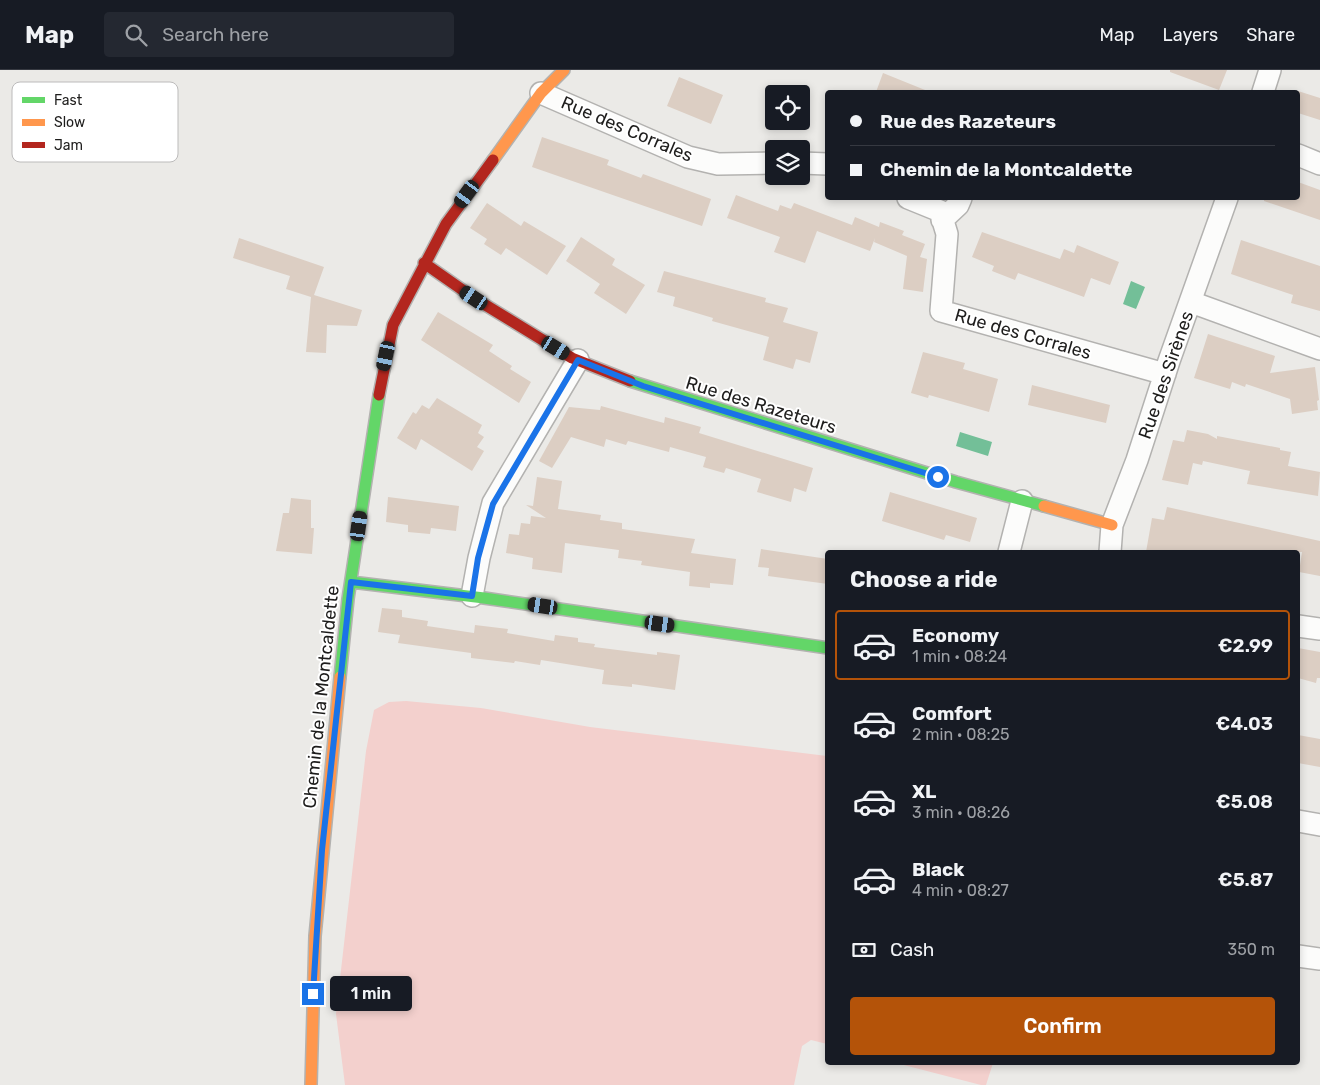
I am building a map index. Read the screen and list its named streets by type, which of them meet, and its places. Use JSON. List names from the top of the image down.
{
  "streets": {
    "street": [
      "Rue des Corrales",
      "Rue des Sirènes",
      "Rue des Razeteurs",
      "Chemin de la Montcaldette"
    ]
  },
  "crossings": [
    ["Rue des Corrales", "Rue des Sirènes"],
    ["Rue des Corrales", "Chemin de la Montcaldette"],
    ["Rue des Sirènes", "Rue des Razeteurs"],
    ["Rue des Razeteurs", "Chemin de la Montcaldette"]
  ],
  "legend": ["Fast", "Slow", "Jam"],
  "page": {
    "header": "Map",
    "search": "Search here",
    "nav": ["Map", "Layers", "Share"],
    "banner": ["Rue des Razeteurs", "Chemin de la Montcaldette"],
    "heading": "Choose a ride",
    "list": [
      {
        "name": "Economy",
        "note": "1 min · 08:24",
        "value": "€2.99"
      },
      {
        "name": "Comfort",
        "note": "2 min · 08:25",
        "value": "€4.03"
      },
      {
        "name": "XL",
        "note": "3 min · 08:26",
        "value": "€5.08"
      },
      {
        "name": "Black",
        "note": "4 min · 08:27",
        "value": "€5.87"
      }
    ],
    "pay": ["Cash", "350 m"],
    "bubble": "1 min",
    "buttons": "Confirm"
  }
}
